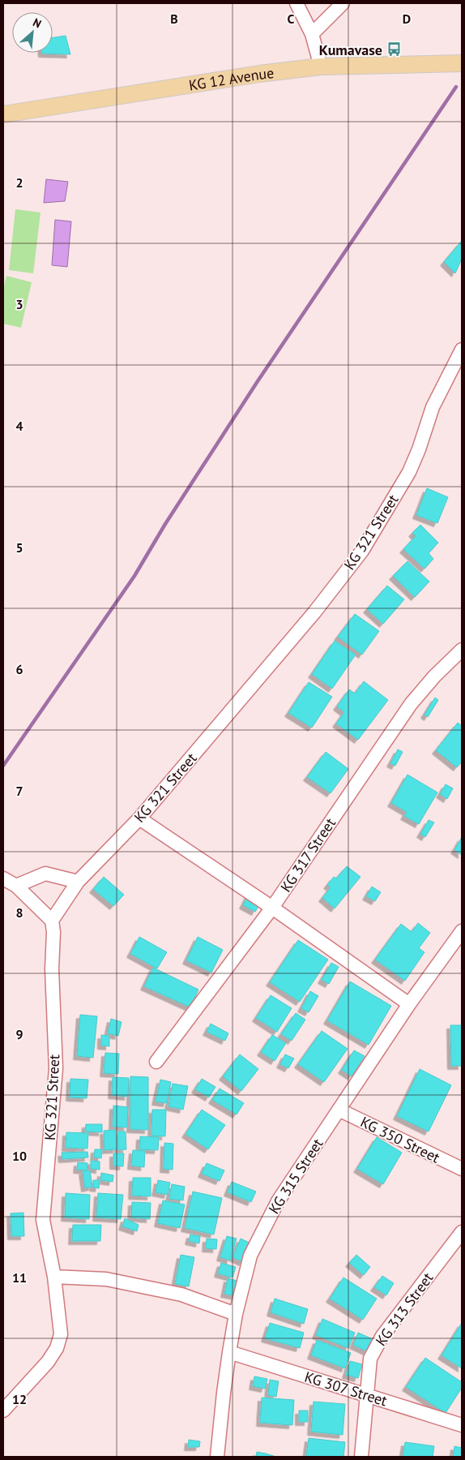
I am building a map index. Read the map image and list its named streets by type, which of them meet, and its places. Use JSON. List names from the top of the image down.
{
  "streets": {
    "main road": ["KG 12 Avenue"],
    "street": [
      "KG 321 Street",
      "KG 317 Street",
      "KG 350 Street",
      "KG 315 Street",
      "KG 313 Street",
      "KG 307 Street"
    ]
  },
  "crossings": [
    ["KG 350 Street", "KG 315 Street"],
    ["KG 315 Street", "KG 307 Street"],
    ["KG 313 Street", "KG 307 Street"]
  ],
  "places": {
    "bus stop": ["Kumavase"]
  },
  "north": "top right",
  "grid": {
    "columns": ["B", "C", "D"],
    "rows": [
      "2",
      "3",
      "4",
      "5",
      "6",
      "7",
      "8",
      "9",
      "10",
      "11",
      "12"
    ]
  }
}
